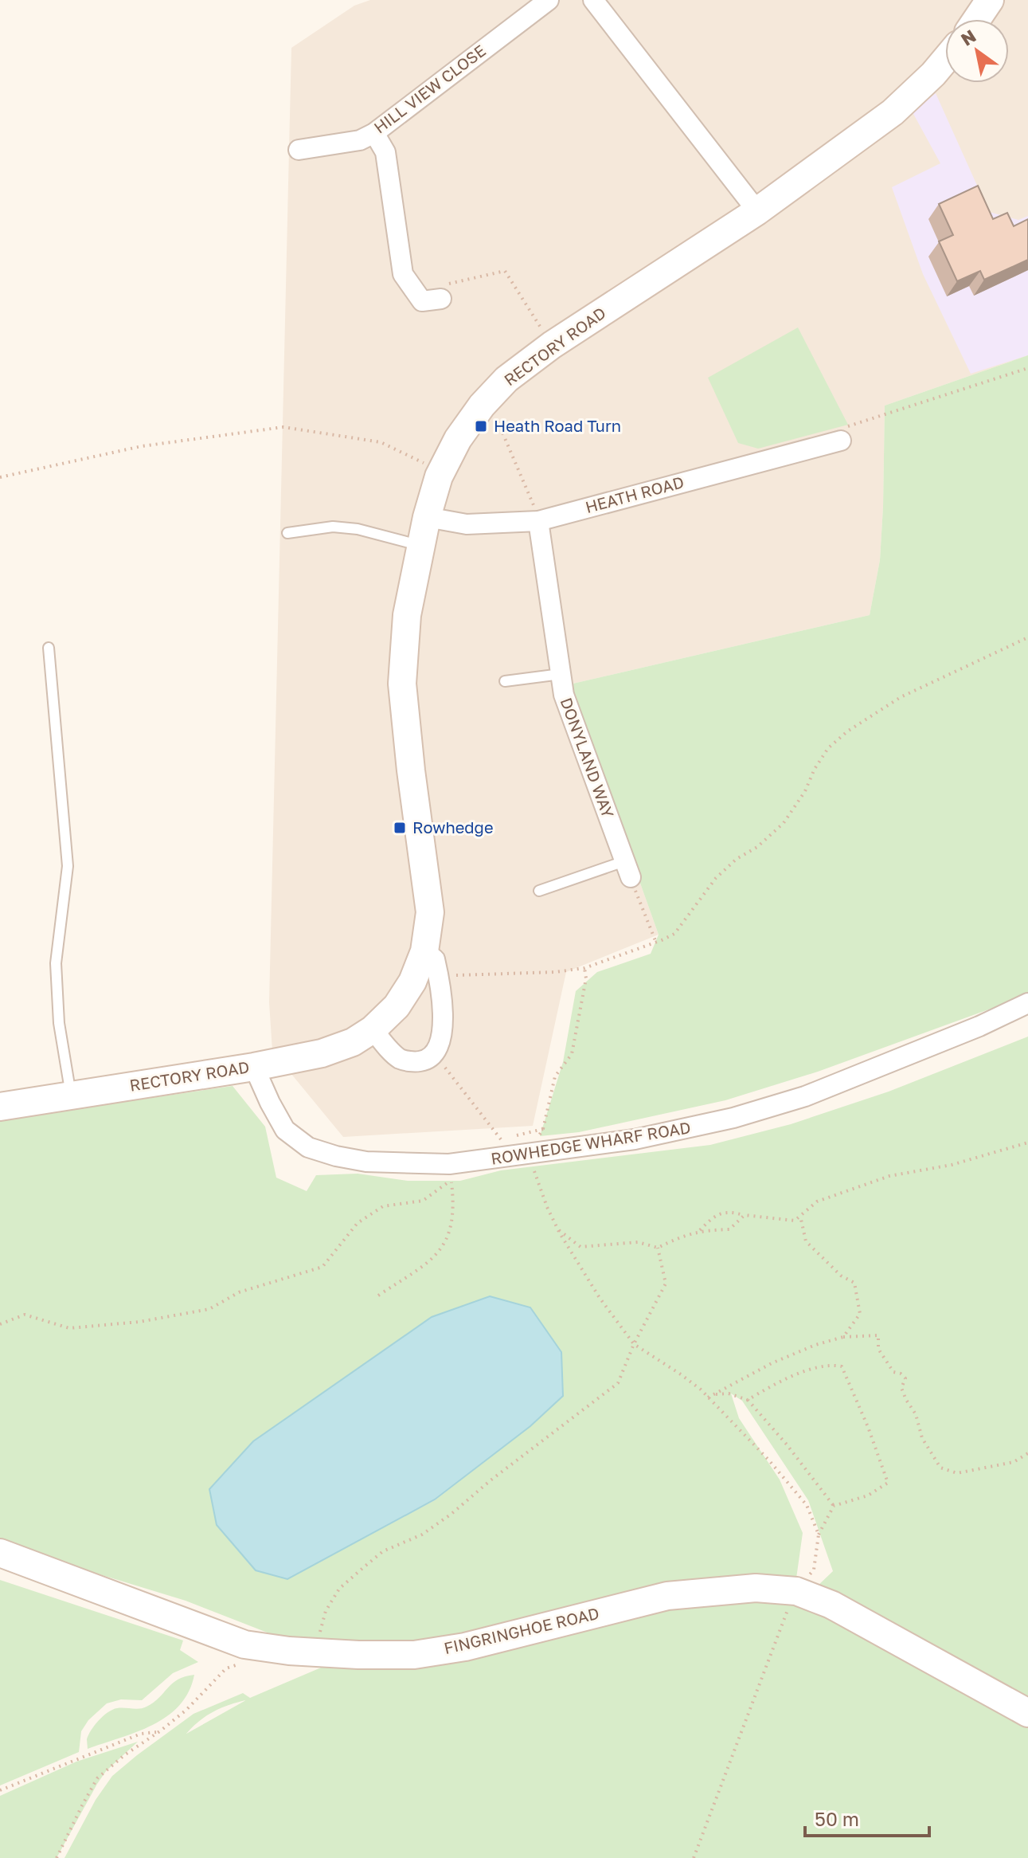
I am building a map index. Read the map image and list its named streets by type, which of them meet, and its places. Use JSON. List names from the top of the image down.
{
  "streets": {
    "street": [
      "HILL VIEW CLOSE",
      "RECTORY ROAD",
      "HEATH ROAD",
      "DONYLAND WAY",
      "ROWHEDGE WHARF ROAD",
      "FINGRINGHOE ROAD"
    ]
  },
  "crossings": [
    ["RECTORY ROAD", "HEATH ROAD"],
    ["RECTORY ROAD", "ROWHEDGE WHARF ROAD"],
    ["HEATH ROAD", "DONYLAND WAY"]
  ],
  "places": {
    "transit": ["Heath Road Turn", "Rowhedge"]
  },
  "scale_bar": "50 m",
  "north": "top left"
}
